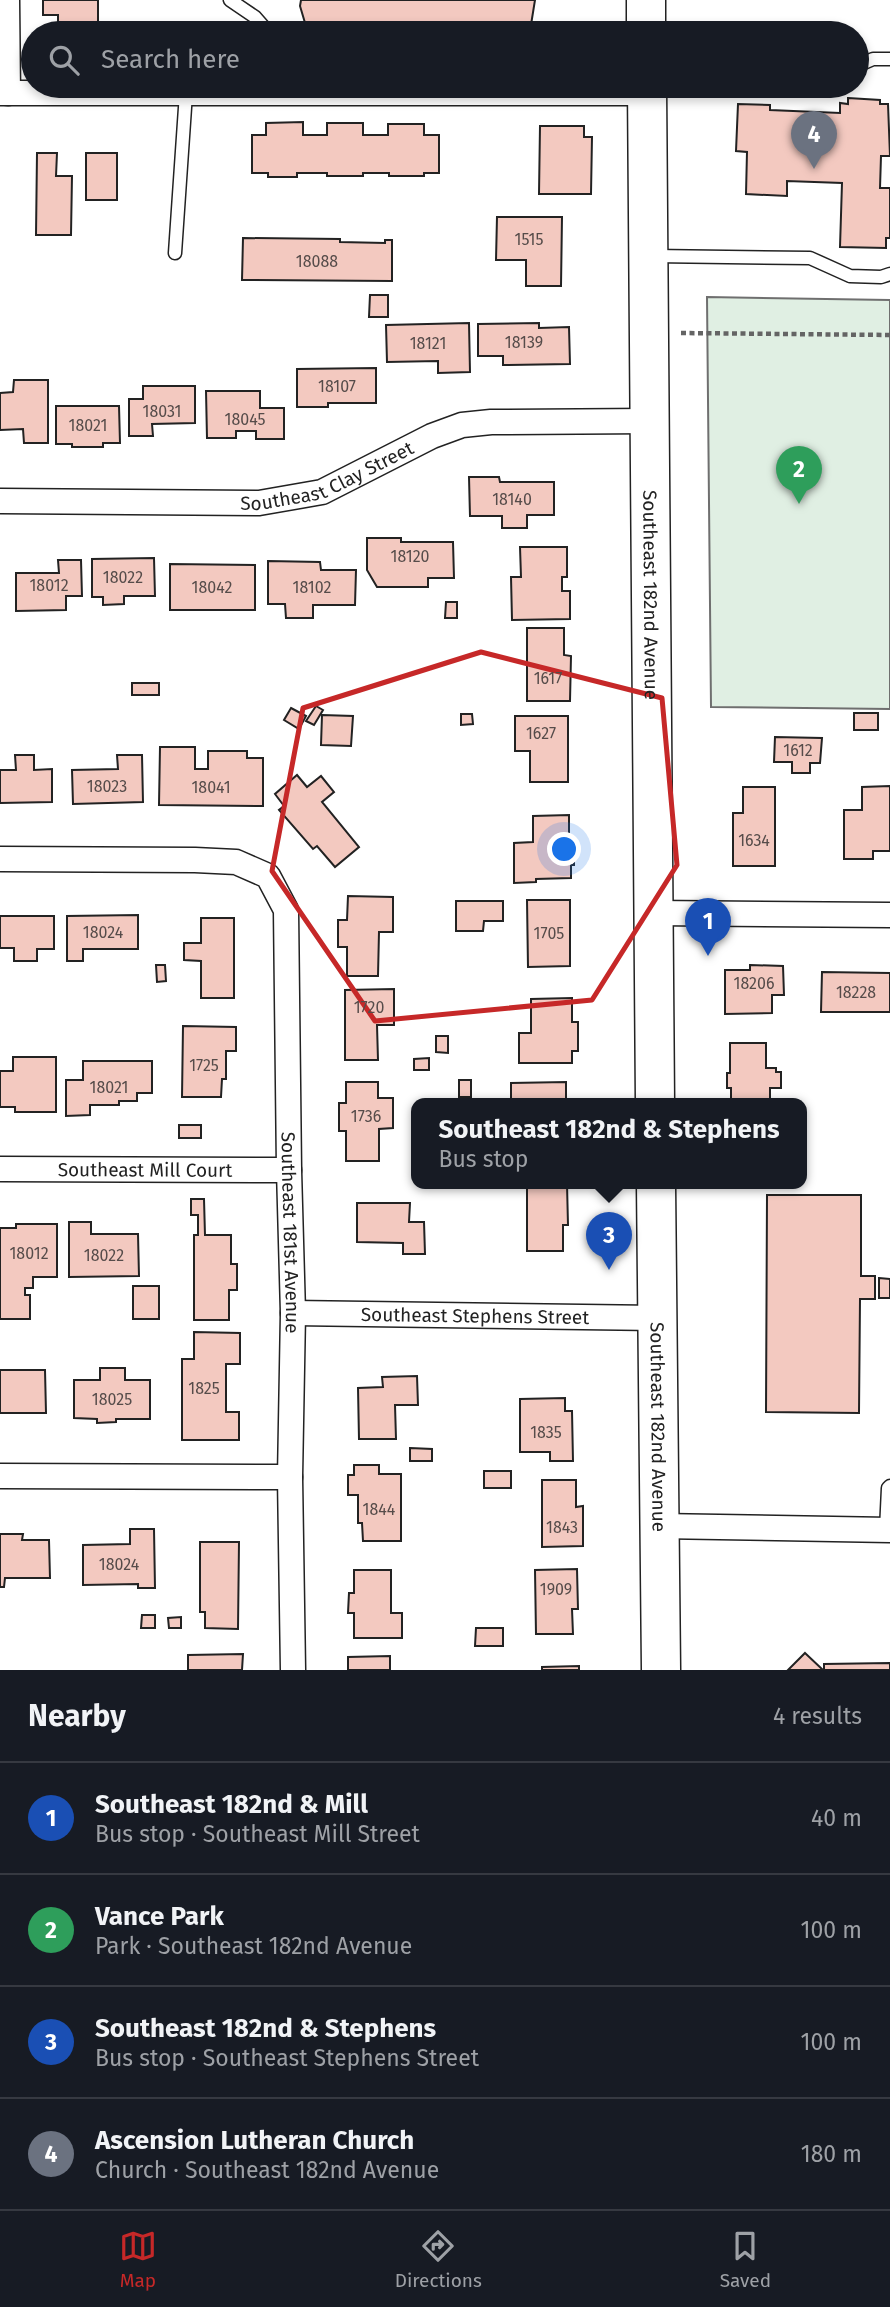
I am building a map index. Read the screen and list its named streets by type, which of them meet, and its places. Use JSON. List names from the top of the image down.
{
  "streets": {
    "main road": ["Southeast 182nd Avenue"],
    "street": [
      "Southeast Clay Street",
      "Southeast Mill Court",
      "Southeast 181st Avenue",
      "Southeast Stephens Street"
    ]
  },
  "crossings": [
    ["Southeast Clay Street", "Southeast 182nd Avenue"],
    ["Southeast 182nd Avenue", "Southeast Stephens Street"],
    ["Southeast Mill Court", "Southeast 181st Avenue"],
    ["Southeast 181st Avenue", "Southeast Stephens Street"]
  ],
  "house_numbers": [
    "1515",
    "18088",
    "18139",
    "18121",
    "18107",
    "18031",
    "18045",
    "18021",
    "18140",
    "18120",
    "18022",
    "18012",
    "18042",
    "18102",
    "1617",
    "1627",
    "1612",
    "18023",
    "18041",
    "1634",
    "18024",
    "1705",
    "18206",
    "18228",
    "1720",
    "1725",
    "18021",
    "1736",
    "18012",
    "18022",
    "1825",
    "18025",
    "1835",
    "1844",
    "1843",
    "18024",
    "1909"
  ],
  "page": {
    "search": "Search here",
    "pins": [
      "4",
      "2",
      "1",
      "3"
    ],
    "popup": ["Southeast 182nd & Stephens", "Bus stop"],
    "heading": ["Nearby", "4 results"],
    "list": [
      {
        "mark": "1",
        "name": "Southeast 182nd & Mill",
        "note": "Bus stop · Southeast Mill Street",
        "value": "40 m"
      },
      {
        "mark": "2",
        "name": "Vance Park",
        "note": "Park · Southeast 182nd Avenue",
        "value": "100 m"
      },
      {
        "mark": "3",
        "name": "Southeast 182nd & Stephens",
        "note": "Bus stop · Southeast Stephens Street",
        "value": "100 m"
      },
      {
        "mark": "4",
        "name": "Ascension Lutheran Church",
        "note": "Church · Southeast 182nd Avenue",
        "value": "180 m"
      }
    ],
    "nav": ["Map", "Directions", "Saved"]
  }
}
